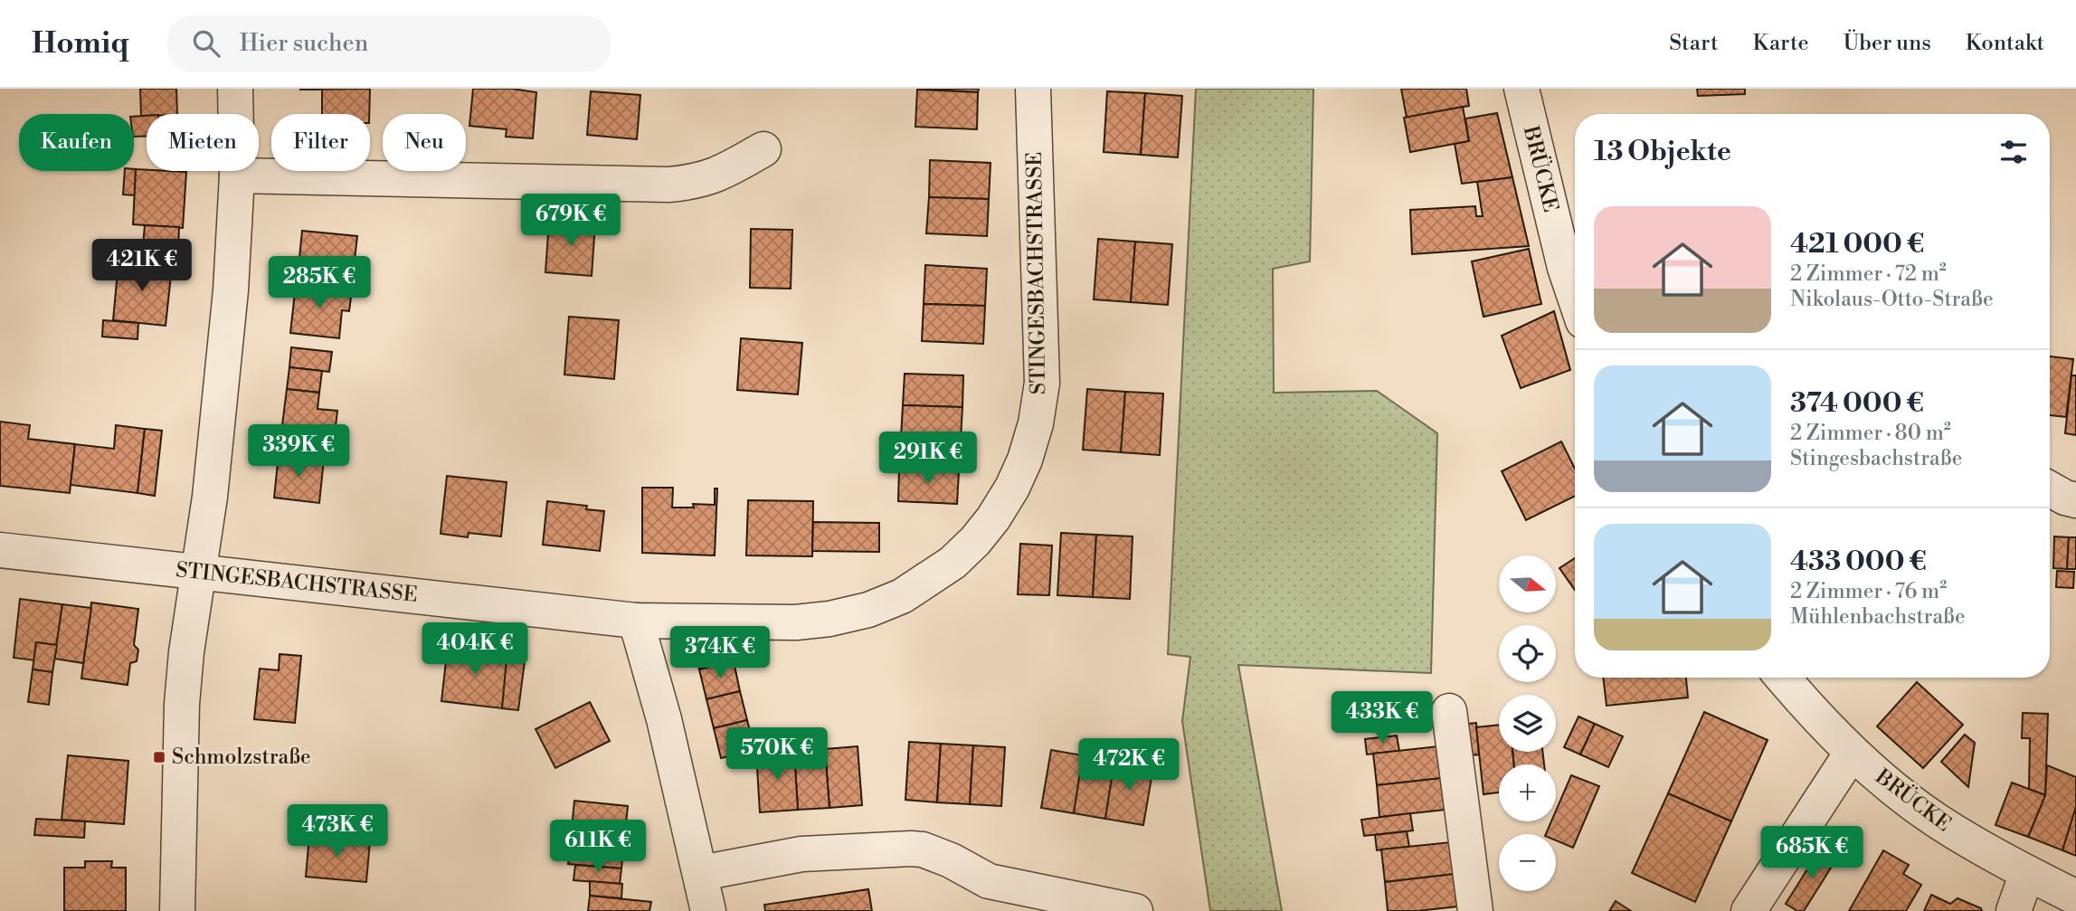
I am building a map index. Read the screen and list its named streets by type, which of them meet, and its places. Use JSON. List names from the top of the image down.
{
  "streets": {
    "street": ["BRÜCKE", "STINGESBACHSTRASSE"]
  },
  "places": {
    "transit": ["Schmolzstraße"]
  },
  "north": "right",
  "page": {
    "header": "Homiq",
    "search": "Hier suchen",
    "nav": [
      "Start",
      "Karte",
      "Über uns",
      "Kontakt"
    ],
    "chip": [
      "Kaufen",
      "Mieten",
      "Filter",
      "Neu"
    ],
    "heading": "13 Objekte",
    "list": [
      {
        "name": "421 000 €",
        "note": "2 Zimmer · 72 m² · Nikolaus-Otto-Straße"
      },
      {
        "name": "374 000 €",
        "note": "2 Zimmer · 80 m² · Stingesbachstraße"
      },
      {
        "name": "433 000 €",
        "note": "2 Zimmer · 76 m² · Mühlenbachstraße"
      }
    ],
    "price": [
      "679K €",
      "421K €",
      "285K €",
      "339K €",
      "291K €",
      "404K €",
      "374K €",
      "433K €",
      "570K €",
      "472K €",
      "473K €",
      "611K €",
      "685K €"
    ],
    "map_buttons": ["+", "−"]
  }
}
